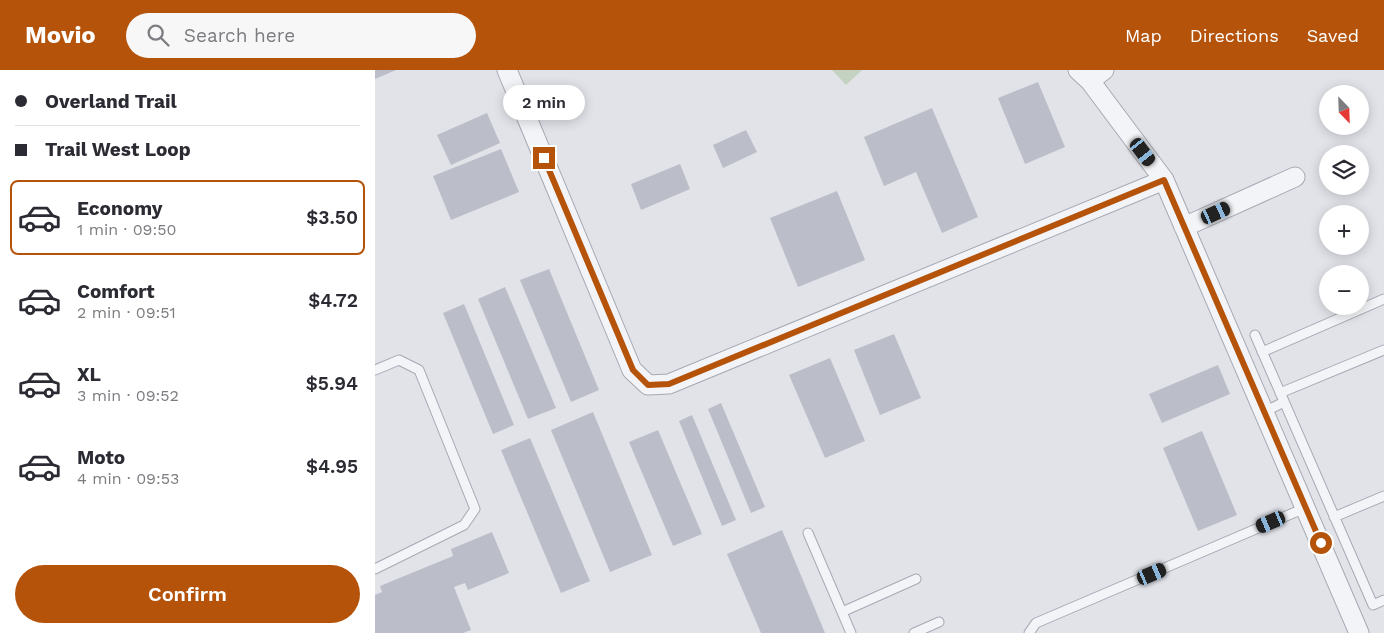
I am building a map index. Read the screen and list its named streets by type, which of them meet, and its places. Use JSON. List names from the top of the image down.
{
  "north": "bottom right",
  "page": {
    "header": "Movio",
    "search": "Search here",
    "nav": ["Map", "Directions", "Saved"],
    "banner": ["Overland Trail", "Trail West Loop"],
    "map_buttons": ["+", "−"],
    "bubble": "2 min",
    "list": [
      {
        "name": "Economy",
        "note": "1 min · 09:50",
        "value": "$3.50"
      },
      {
        "name": "Comfort",
        "note": "2 min · 09:51",
        "value": "$4.72"
      },
      {
        "name": "XL",
        "note": "3 min · 09:52",
        "value": "$5.94"
      },
      {
        "name": "Moto",
        "note": "4 min · 09:53",
        "value": "$4.95"
      }
    ],
    "buttons": "Confirm"
  }
}
